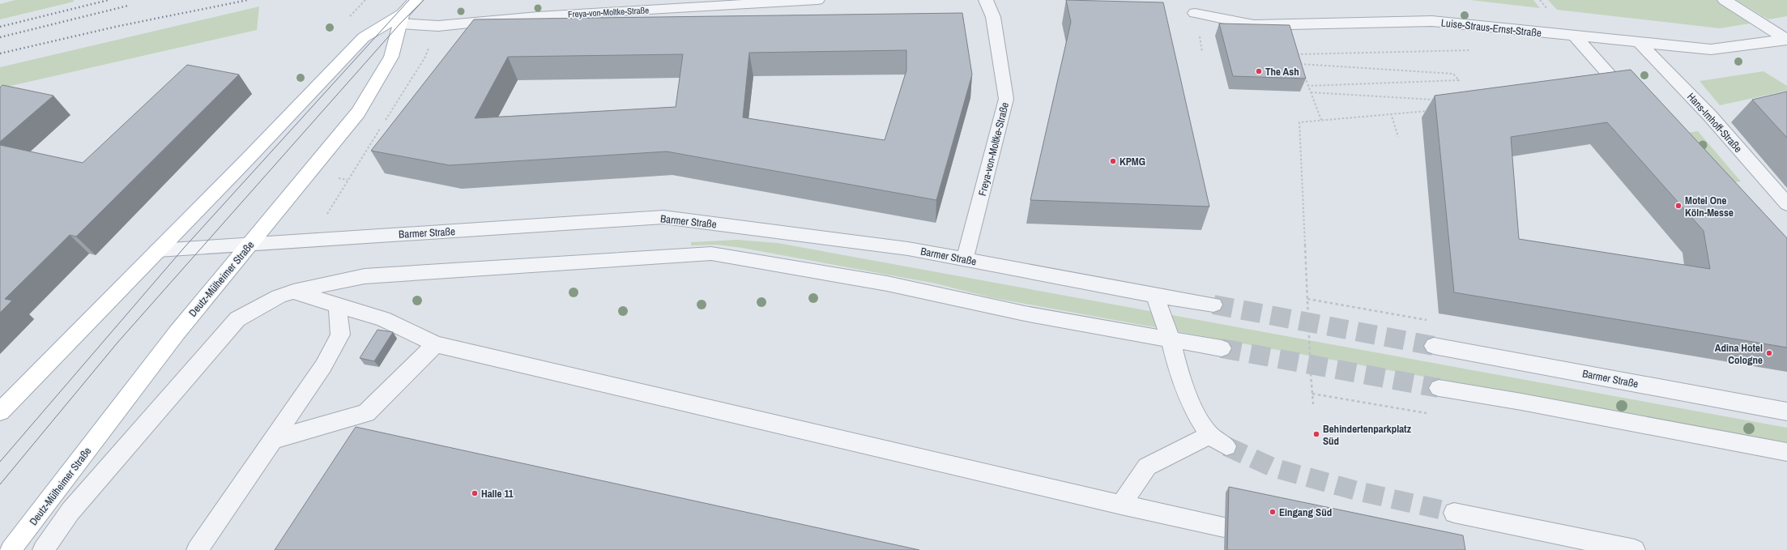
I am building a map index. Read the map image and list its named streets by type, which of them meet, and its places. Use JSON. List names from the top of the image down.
{
  "streets": {
    "main road": ["Deutz-Mülheimer Straße"],
    "street": [
      "Freya-von-Moltke-Straße",
      "Luise-Straus-Ernst-Straße",
      "Hans-Imhoff-Straße",
      "Barmer Straße"
    ]
  },
  "crossings": [
    ["Freya-von-Moltke-Straße", "Barmer Straße"],
    ["Freya-von-Moltke-Straße", "Deutz-Mülheimer Straße"],
    ["Luise-Straus-Ernst-Straße", "Hans-Imhoff-Straße"],
    ["Barmer Straße", "Deutz-Mülheimer Straße"]
  ],
  "places": [
    "The Ash",
    "KPMG",
    "Motel One Köln-Messe",
    "Adina Hotel Cologne",
    "Behindertenparkplatz Süd",
    "Halle 11",
    "Eingang Süd"
  ]
}
